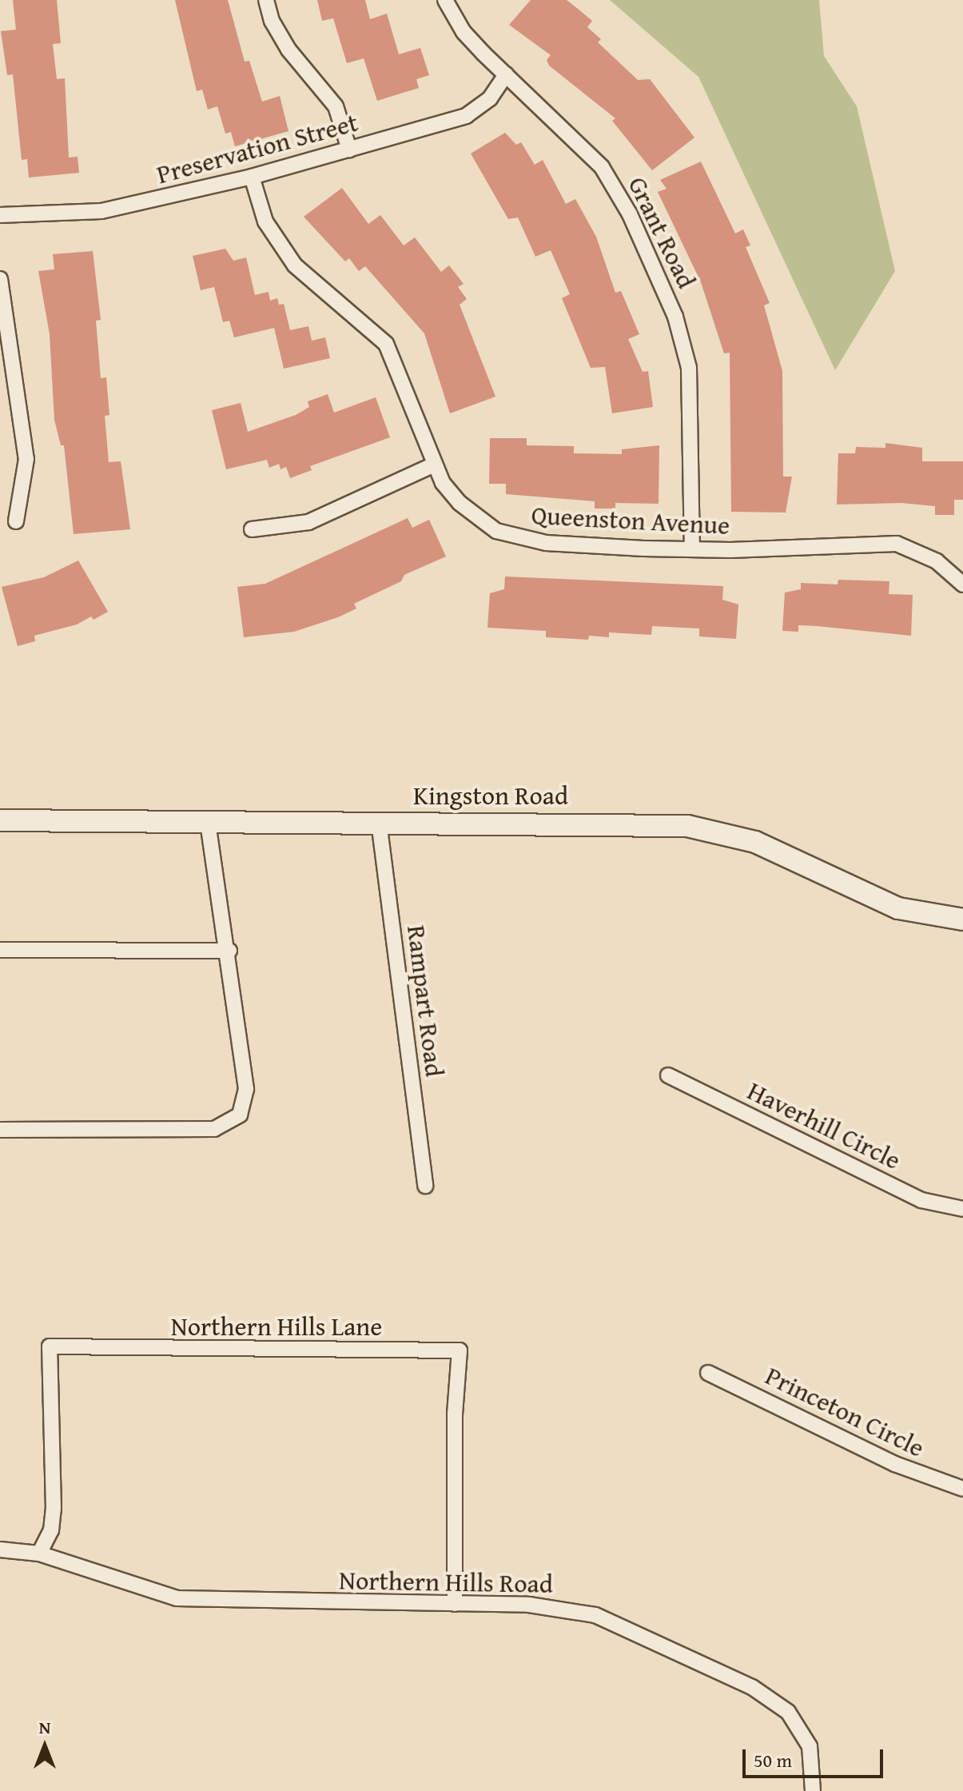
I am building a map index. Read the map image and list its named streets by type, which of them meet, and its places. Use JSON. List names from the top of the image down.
{
  "streets": {
    "street": [
      "Preservation Street",
      "Grant Road",
      "Queenston Avenue",
      "Kingston Road",
      "Rampart Road",
      "Haverhill Circle",
      "Northern Hills Lane",
      "Princeton Circle",
      "Northern Hills Road"
    ]
  },
  "crossings": [
    ["Preservation Street", "Grant Road"],
    ["Preservation Street", "Queenston Avenue"],
    ["Grant Road", "Queenston Avenue"],
    ["Kingston Road", "Rampart Road"],
    ["Northern Hills Lane", "Northern Hills Road"]
  ],
  "scale_bar": "50 m",
  "north": "top"
}
